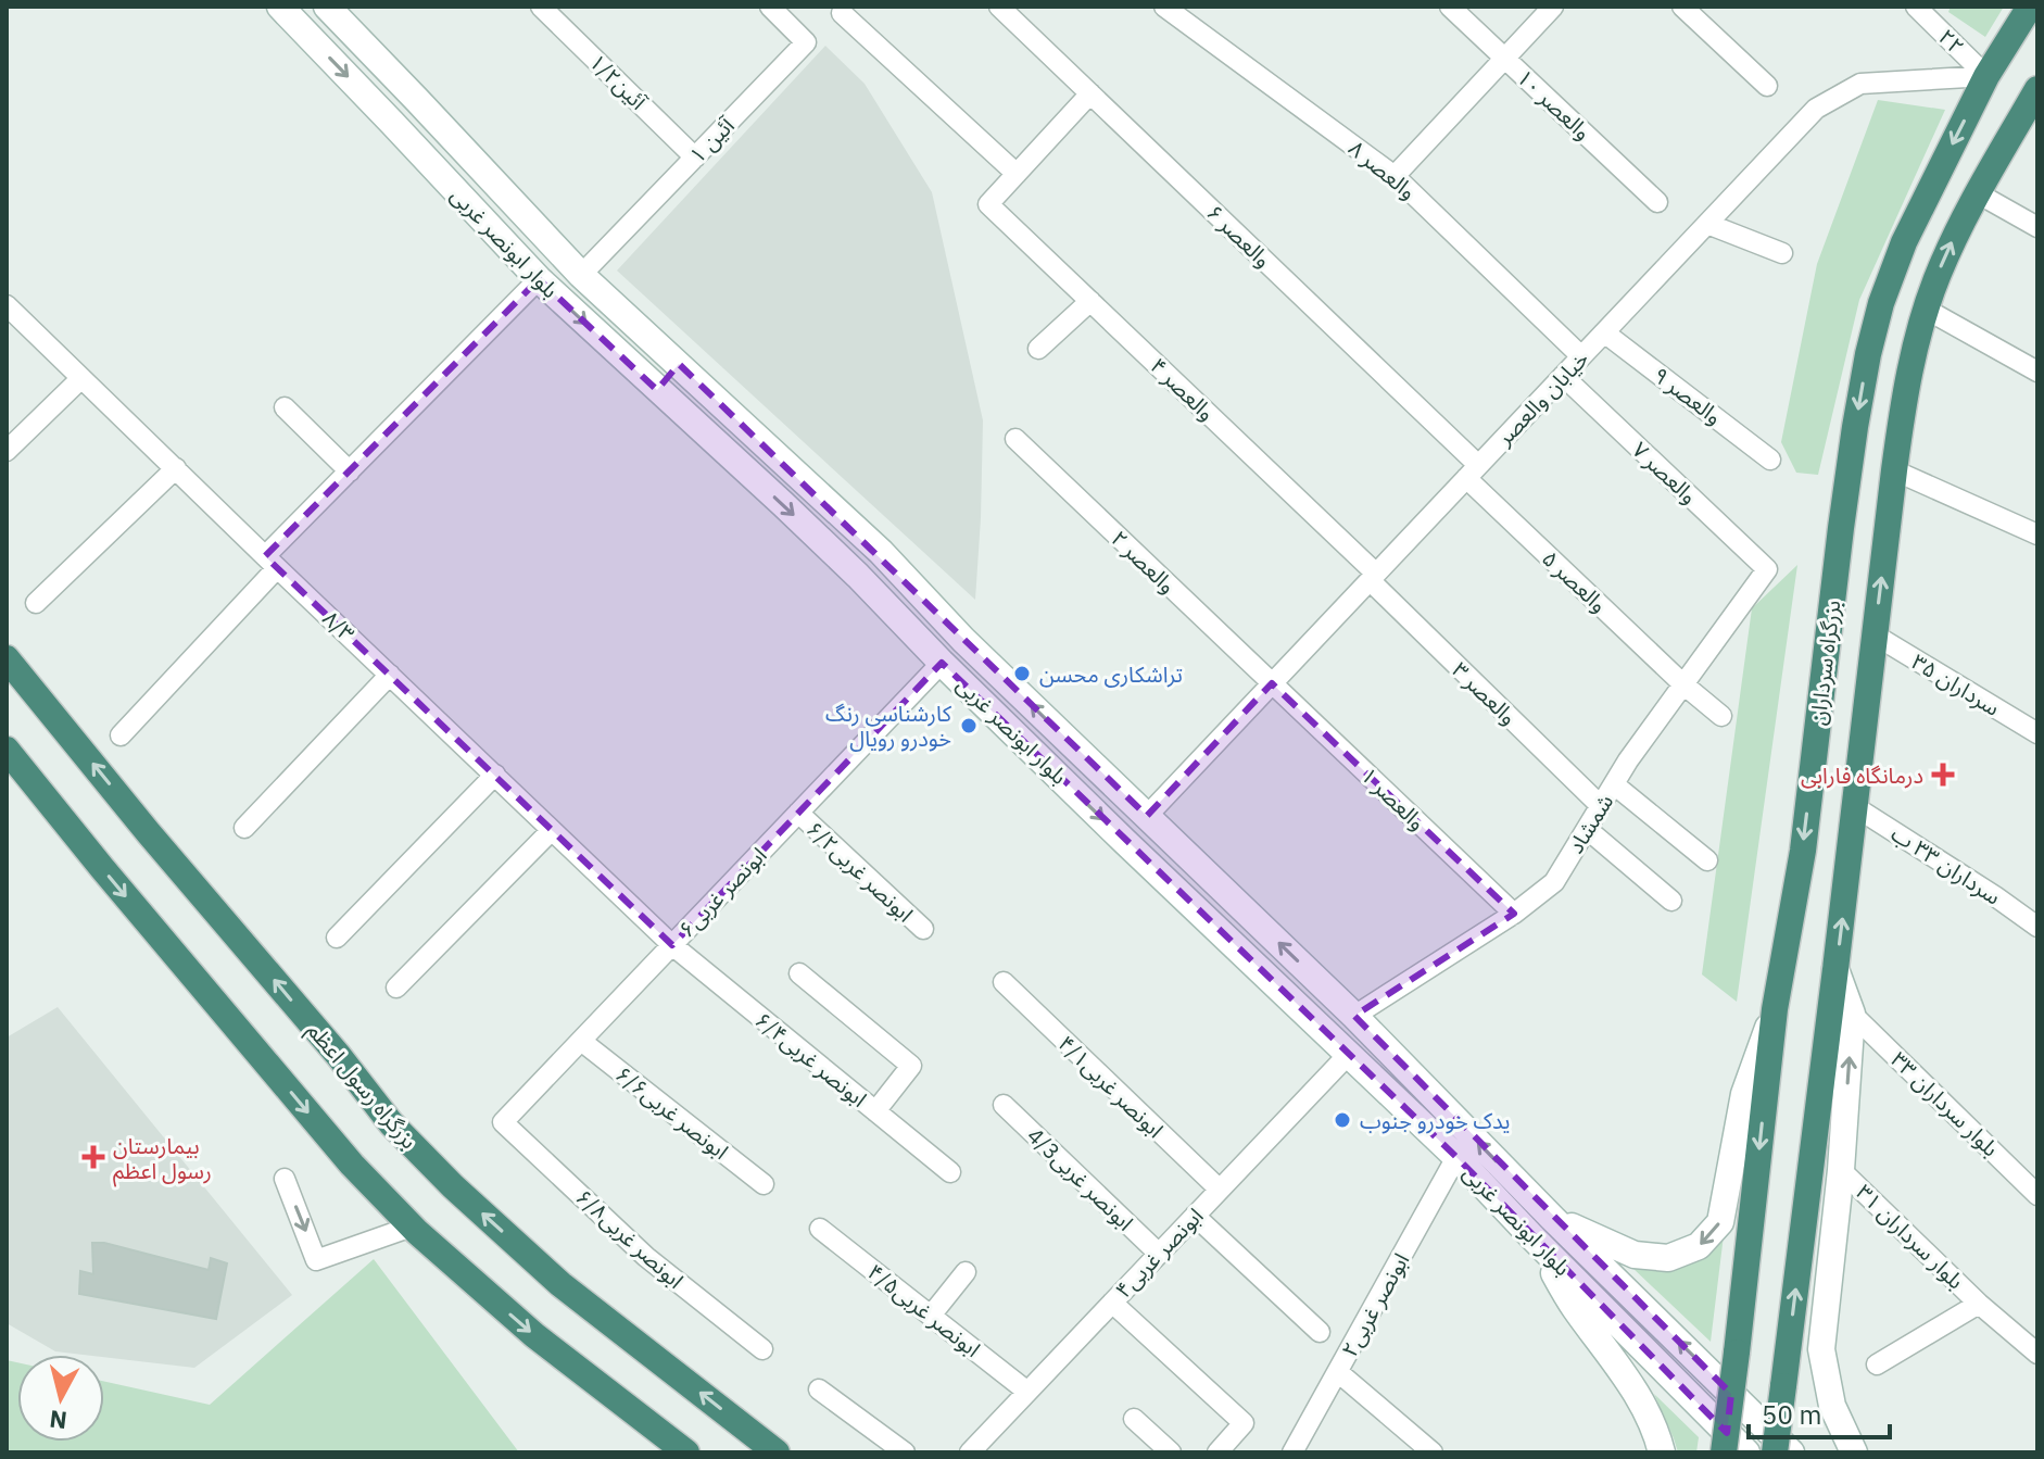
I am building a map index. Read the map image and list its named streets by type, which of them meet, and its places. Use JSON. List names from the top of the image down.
{
  "streets": {
    "highway": ["بزرگراه سرداران", "بزرگراه رسول اعظم"],
    "main road": ["بلوار ابونصر غربی"],
    "street": [
      "۲۲",
      "۱/۲آئین",
      "والعصر ۱۰",
      "آئین ۱",
      "والعصر ۸",
      "والعصر ۶",
      "والعصر ۴",
      "والعصر ۹",
      "خیابان والعصر",
      "والعصر ۷",
      "والعصر ۲",
      "والعصر ۵",
      "۸/۳",
      "سرداران ۳۵",
      "والعصر ۳",
      "والعصر ۱",
      "شمشاد",
      "سرداران ۳۳ ب",
      "۶/۲ابونصر غربی",
      "۶ابونصر غربی",
      "۶/۴ابونصر غربی",
      "۴/۱ابونصر غربی",
      "بلوار سرداران ۳۳",
      "۶/۶ابونصر غربی",
      "4/3ابونصر غربی",
      "بلوار سرداران ۳۱",
      "۶/۸ابونصر غربی",
      "۴ابونصر غربی",
      "۲ابونصر غربی",
      "۴/۵ابونصر غربی"
    ]
  },
  "crossings": [
    ["۲۲", "خیابان والعصر"],
    ["۲۲", "بزرگراه سرداران"],
    ["۱/۲آئین", "آئین ۱"],
    ["آئین ۱", "بلوار ابونصر غربی"],
    ["والعصر ۸", "خیابان والعصر"],
    ["والعصر ۶", "خیابان والعصر"],
    ["والعصر ۶", "والعصر ۵"],
    ["بلوار ابونصر غربی", "خیابان والعصر"],
    ["بلوار ابونصر غربی", "شمشاد"],
    ["بلوار ابونصر غربی", "۶ابونصر غربی"],
    ["بلوار ابونصر غربی", "۴ابونصر غربی"],
    ["بلوار ابونصر غربی", "۲ابونصر غربی"],
    ["والعصر ۴", "خیابان والعصر"],
    ["والعصر ۴", "والعصر ۳"],
    ["والعصر ۹", "خیابان والعصر"],
    ["خیابان والعصر", "والعصر ۷"],
    ["خیابان والعصر", "والعصر ۲"],
    ["خیابان والعصر", "والعصر ۵"],
    ["خیابان والعصر", "بزرگراه سرداران"],
    ["خیابان والعصر", "والعصر ۳"],
    ["خیابان والعصر", "والعصر ۱"],
    ["والعصر ۷", "شمشاد"],
    ["والعصر ۲", "والعصر ۱"],
    ["والعصر ۵", "شمشاد"],
    ["۸/۳", "۶ابونصر غربی"],
    ["۸/۳", "۶/۴ابونصر غربی"],
    ["والعصر ۳", "شمشاد"],
    ["والعصر ۱", "شمشاد"],
    ["۶/۲ابونصر غربی", "۶ابونصر غربی"],
    ["۶ابونصر غربی", "۶/۴ابونصر غربی"],
    ["۶ابونصر غربی", "۶/۶ابونصر غربی"],
    ["۶ابونصر غربی", "۶/۸ابونصر غربی"],
    ["۴/۱ابونصر غربی", "۴ابونصر غربی"],
    ["4/3ابونصر غربی", "۴ابونصر غربی"],
    ["۴ابونصر غربی", "۴/۵ابونصر غربی"]
  ],
  "places": {
    "other": ["تراشکاری محسن", "کارشناسی رنگ خودرو رویال", "یدک خودرو جنوب"],
    "health": ["درمانگاه فارابی", "بیمارستان رسول اعظم"]
  },
  "scale_bar": "50 m",
  "north": "bottom"
}
